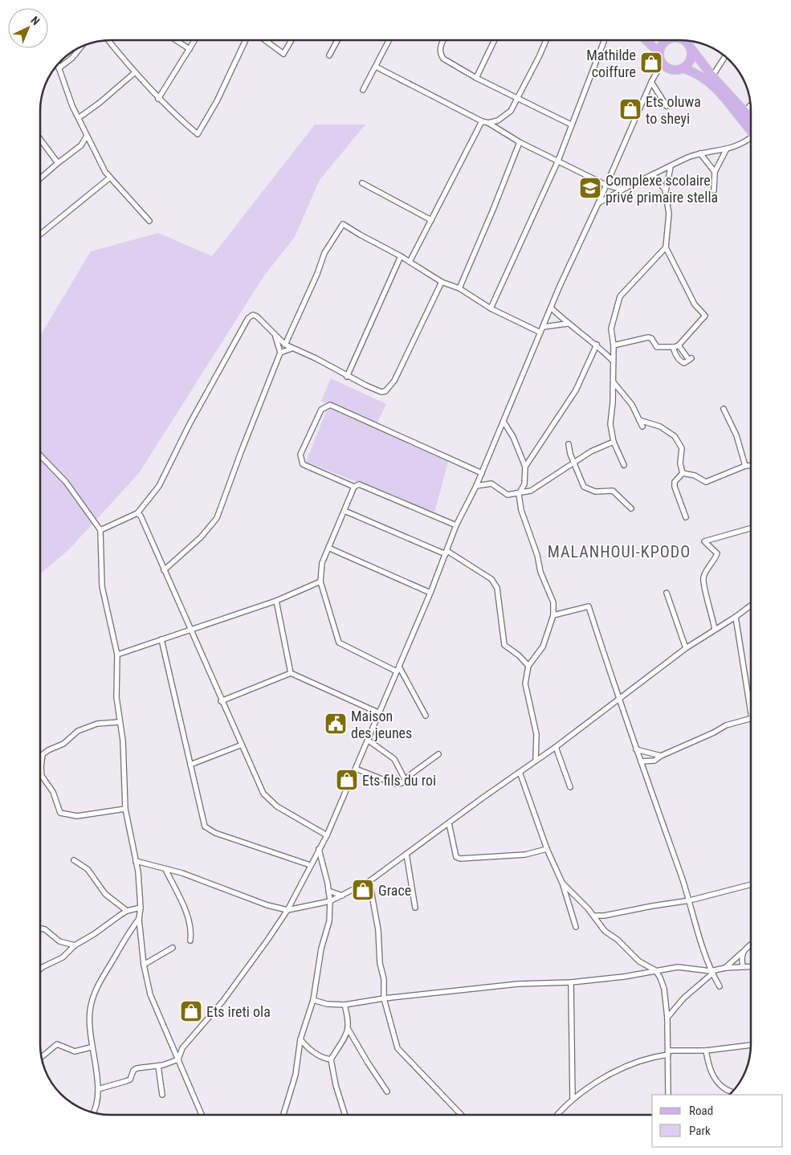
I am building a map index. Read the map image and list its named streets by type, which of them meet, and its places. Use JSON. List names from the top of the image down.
{
  "districts": ["MALANHOUI-KPODO"],
  "places": {
    "shop": [
      "Mathilde coiffure",
      "Ets oluwa to sheyi",
      "Ets fils du roi",
      "Grace",
      "Ets ireti ola"
    ],
    "school or university": ["Complexe scolaire privé primaire stella"],
    "public building": ["Maison des jeunes"]
  },
  "legend": ["Road", "Park"],
  "north": "top right"
}
